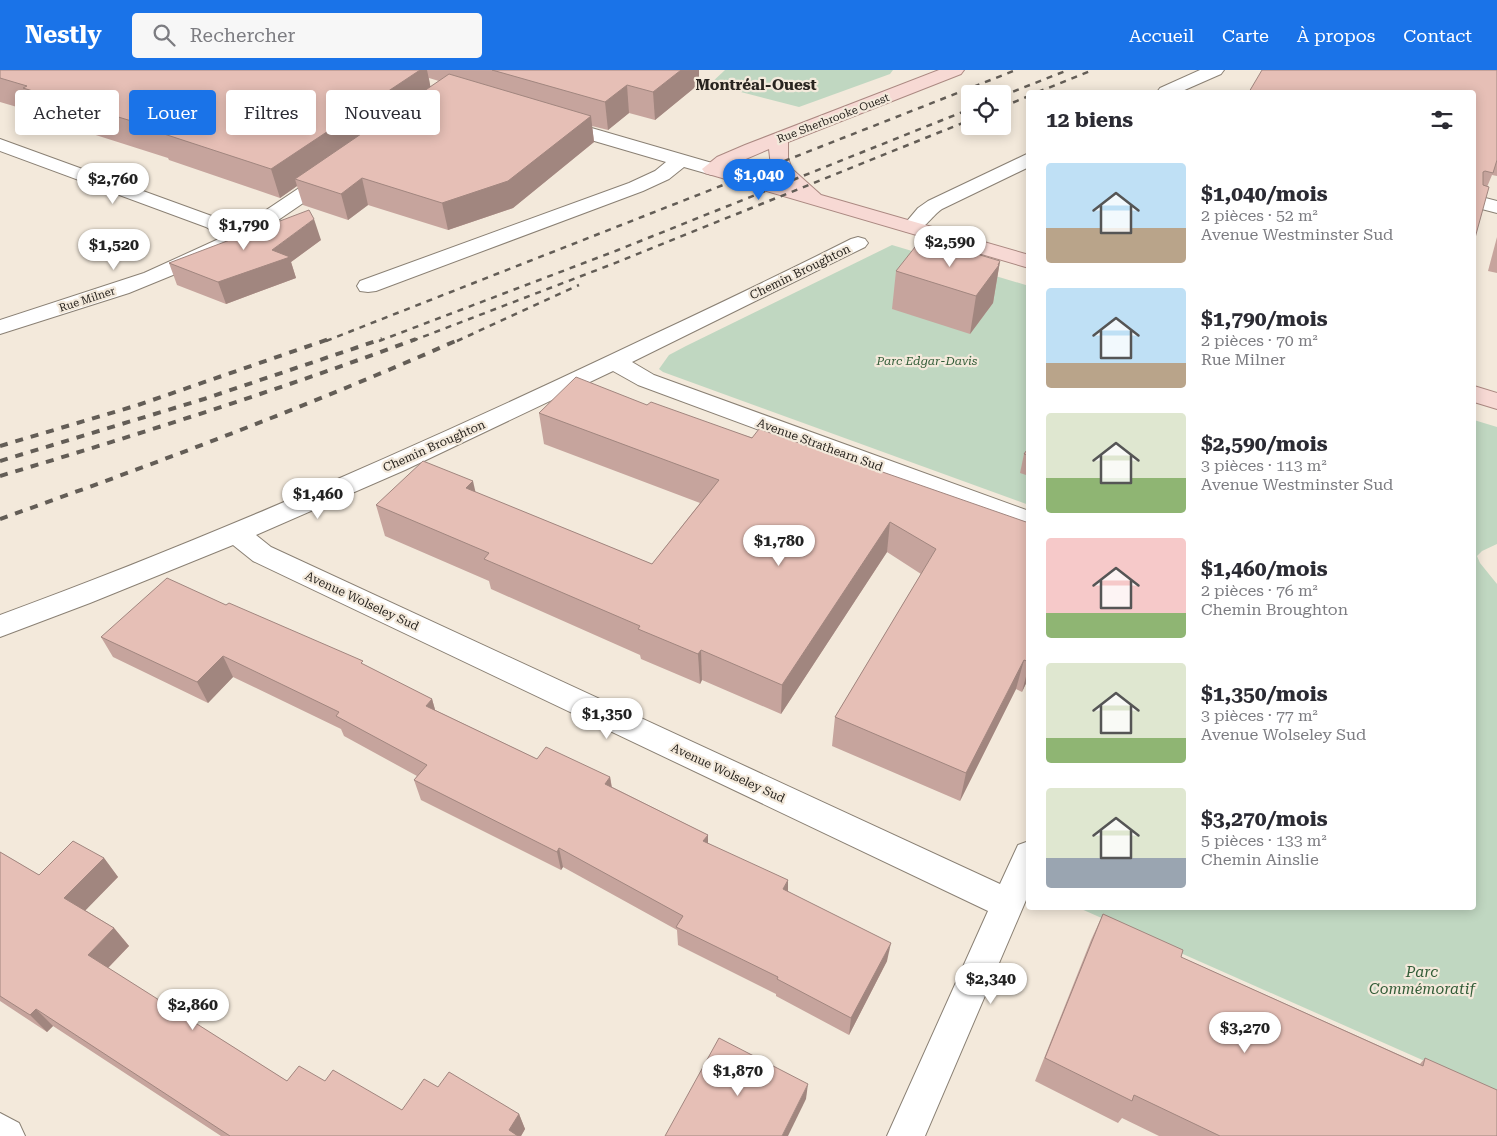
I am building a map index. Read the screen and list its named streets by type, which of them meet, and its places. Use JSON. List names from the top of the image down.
{
  "streets": {
    "main road": ["Rue Sherbrooke Ouest"],
    "street": [
      "Chemin Broughton",
      "Rue Milner",
      "Avenue Strathearn Sud",
      "Avenue Wolseley Sud"
    ]
  },
  "crossings": [
    ["Chemin Broughton", "Avenue Strathearn Sud"],
    ["Chemin Broughton", "Avenue Wolseley Sud"]
  ],
  "districts": ["Montréal-Ouest"],
  "parks": ["Parc Edgar-Davis", "Parc Commémoratif"],
  "page": {
    "header": "Nestly",
    "search": "Rechercher",
    "nav": [
      "Accueil",
      "Carte",
      "À propos",
      "Contact"
    ],
    "chip": [
      "Acheter",
      "Louer",
      "Filtres",
      "Nouveau"
    ],
    "heading": "12 biens",
    "list": [
      {
        "name": "$1,040/mois",
        "note": "2 pièces · 52 m² · Avenue Westminster Sud"
      },
      {
        "name": "$1,790/mois",
        "note": "2 pièces · 70 m² · Rue Milner"
      },
      {
        "name": "$2,590/mois",
        "note": "3 pièces · 113 m² · Avenue Westminster Sud"
      },
      {
        "name": "$1,460/mois",
        "note": "2 pièces · 76 m² · Chemin Broughton"
      },
      {
        "name": "$1,350/mois",
        "note": "3 pièces · 77 m² · Avenue Wolseley Sud"
      },
      {
        "name": "$3,270/mois",
        "note": "5 pièces · 133 m² · Chemin Ainslie"
      }
    ],
    "price": [
      "$1,040",
      "$2,760",
      "$1,790",
      "$2,590",
      "$1,520",
      "$1,460",
      "$1,780",
      "$1,350",
      "$2,340",
      "$2,860",
      "$3,270",
      "$1,870"
    ]
  }
}
